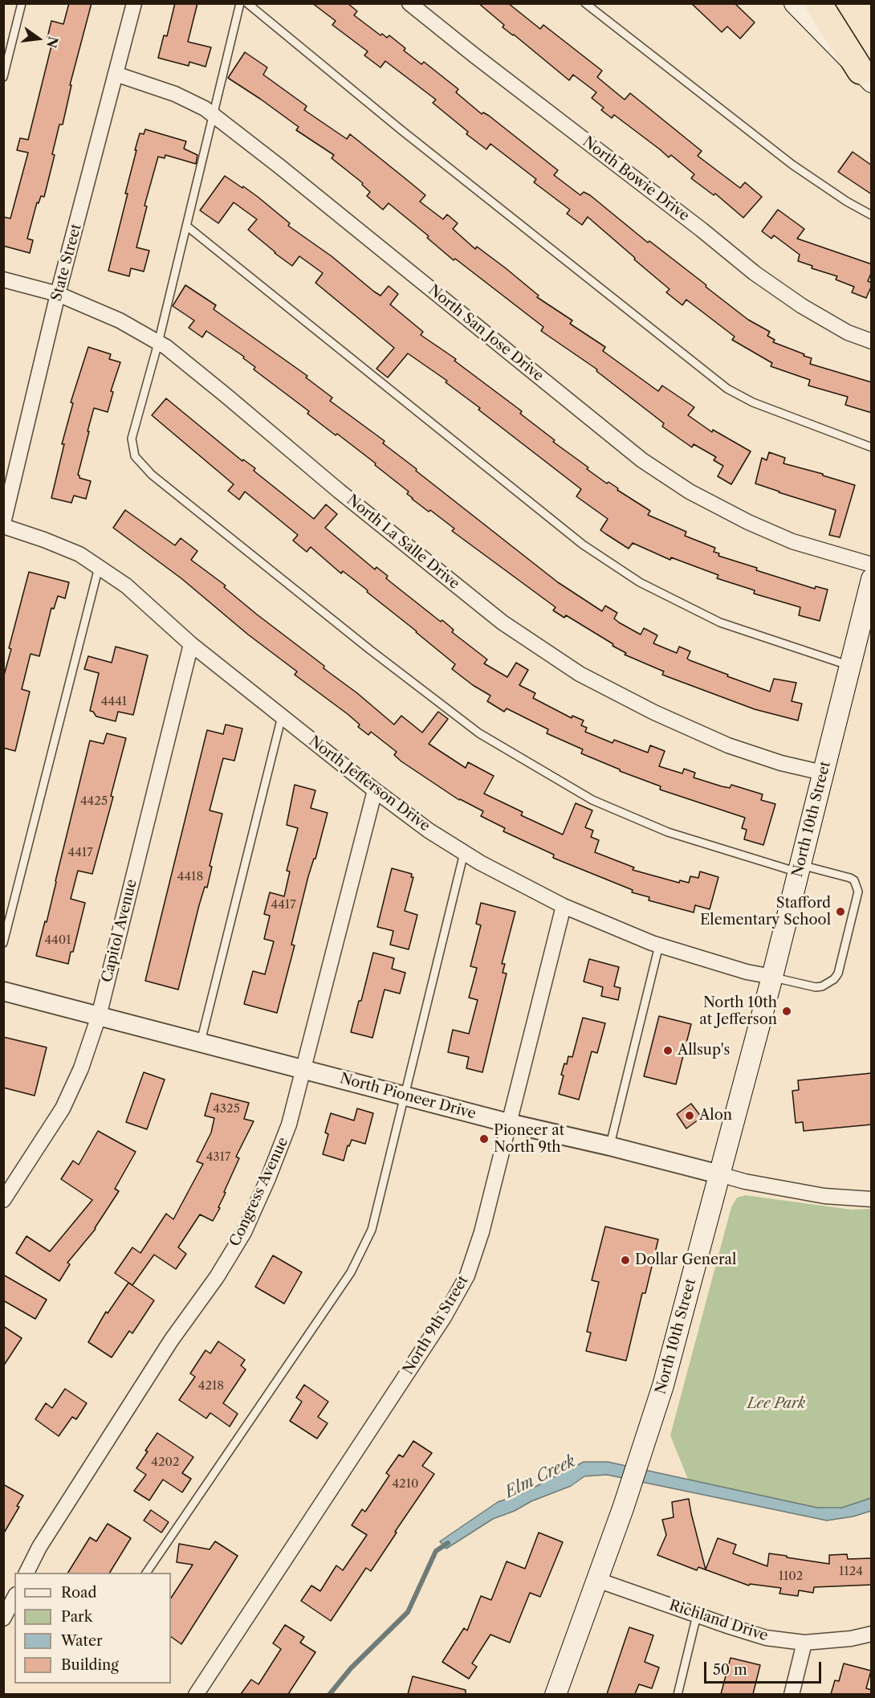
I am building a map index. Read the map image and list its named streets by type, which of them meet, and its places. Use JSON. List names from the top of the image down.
{
  "streets": {
    "main road": ["North 10th Street"],
    "street": [
      "North Bowie Drive",
      "State Street",
      "North San Jose Drive",
      "North La Salle Drive",
      "North Jefferson Drive",
      "Capitol Avenue",
      "North Pioneer Drive",
      "Congress Avenue",
      "North 9th Street",
      "Richland Drive"
    ]
  },
  "crossings": [
    ["State Street", "North San Jose Drive"],
    ["State Street", "North La Salle Drive"],
    ["State Street", "North Jefferson Drive"],
    ["North La Salle Drive", "North 10th Street"],
    ["North Jefferson Drive", "North 10th Street"],
    ["North Jefferson Drive", "Capitol Avenue"],
    ["North Jefferson Drive", "Congress Avenue"],
    ["North Jefferson Drive", "North 9th Street"],
    ["North 10th Street", "North Pioneer Drive"],
    ["North 10th Street", "Richland Drive"],
    ["Capitol Avenue", "North Pioneer Drive"],
    ["North Pioneer Drive", "Congress Avenue"],
    ["North Pioneer Drive", "North 9th Street"]
  ],
  "water": ["Elm Creek"],
  "parks": ["Lee Park"],
  "places": [
    "Stafford Elementary School",
    "North 10th at Jefferson",
    "Allsup's",
    "Alon",
    "Pioneer at North 9th",
    "Dollar General"
  ],
  "house_numbers": [
    "4441",
    "4425",
    "4417",
    "4418",
    "4417",
    "4401",
    "4325",
    "4317",
    "4218",
    "4202",
    "4210",
    "1124",
    "1102"
  ],
  "legend": [
    "Road",
    "Park",
    "Water",
    "Building"
  ],
  "scale_bar": "50 m",
  "north": "right"
}
